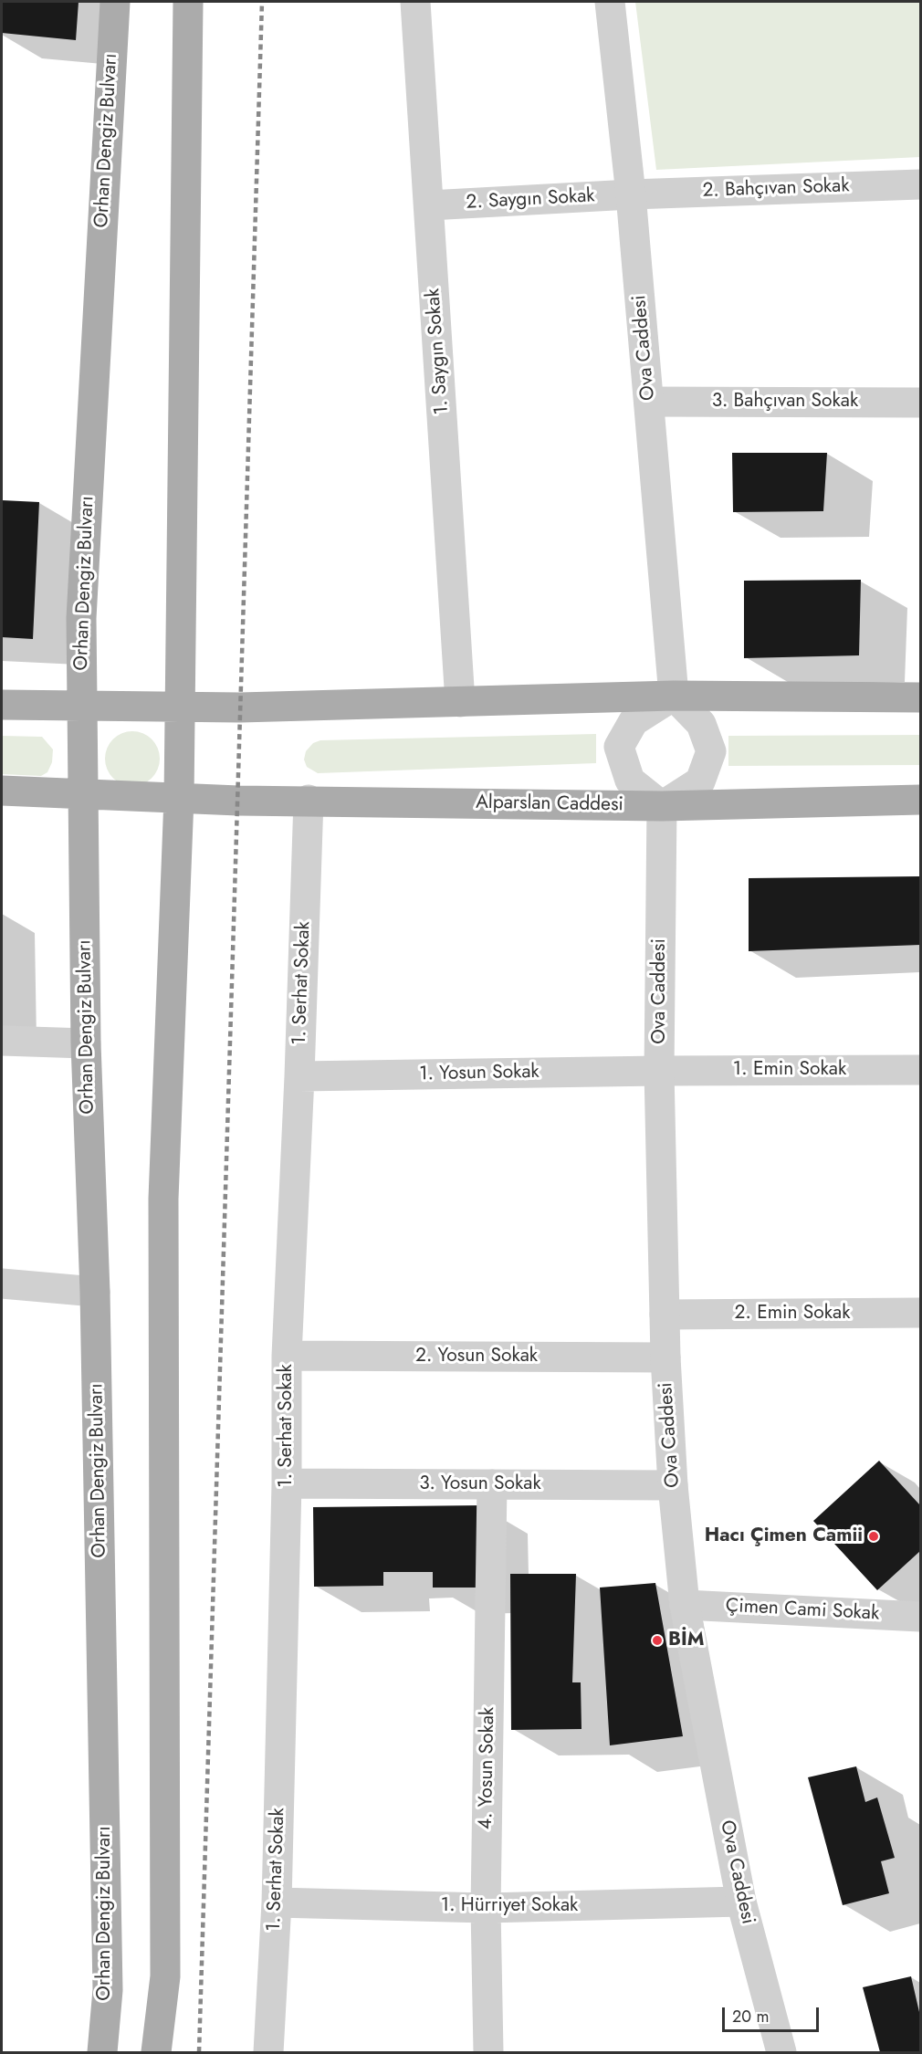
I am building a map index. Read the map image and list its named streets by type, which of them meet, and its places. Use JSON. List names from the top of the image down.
{
  "streets": {
    "main road": ["Orhan Dengiz Bulvarı", "Alparslan Caddesi"],
    "street": [
      "2. Bahçıvan Sokak",
      "2. Saygın Sokak",
      "Ova Caddesi",
      "1. Saygın Sokak",
      "3. Bahçıvan Sokak",
      "1. Serhat Sokak",
      "1. Emin Sokak",
      "1. Yosun Sokak",
      "2. Emin Sokak",
      "2. Yosun Sokak",
      "3. Yosun Sokak",
      "Çimen Cami Sokak",
      "4. Yosun Sokak",
      "1. Hürriyet Sokak"
    ]
  },
  "crossings": [
    ["Orhan Dengiz Bulvarı", "Alparslan Caddesi"],
    ["2. Bahçıvan Sokak", "2. Saygın Sokak"],
    ["2. Bahçıvan Sokak", "Ova Caddesi"],
    ["2. Saygın Sokak", "Ova Caddesi"],
    ["2. Saygın Sokak", "1. Saygın Sokak"],
    ["Ova Caddesi", "3. Bahçıvan Sokak"],
    ["Ova Caddesi", "Alparslan Caddesi"],
    ["Ova Caddesi", "1. Emin Sokak"],
    ["Ova Caddesi", "1. Yosun Sokak"],
    ["Ova Caddesi", "2. Emin Sokak"],
    ["Ova Caddesi", "2. Yosun Sokak"],
    ["Ova Caddesi", "3. Yosun Sokak"],
    ["Ova Caddesi", "Çimen Cami Sokak"],
    ["Ova Caddesi", "1. Hürriyet Sokak"],
    ["Alparslan Caddesi", "1. Serhat Sokak"],
    ["1. Serhat Sokak", "1. Yosun Sokak"],
    ["1. Serhat Sokak", "2. Yosun Sokak"],
    ["1. Serhat Sokak", "3. Yosun Sokak"],
    ["1. Serhat Sokak", "1. Hürriyet Sokak"],
    ["1. Emin Sokak", "1. Yosun Sokak"],
    ["3. Yosun Sokak", "4. Yosun Sokak"],
    ["4. Yosun Sokak", "1. Hürriyet Sokak"]
  ],
  "places": ["Hacı Çimen Camii", "BİM"],
  "scale_bar": "20 m"
}
